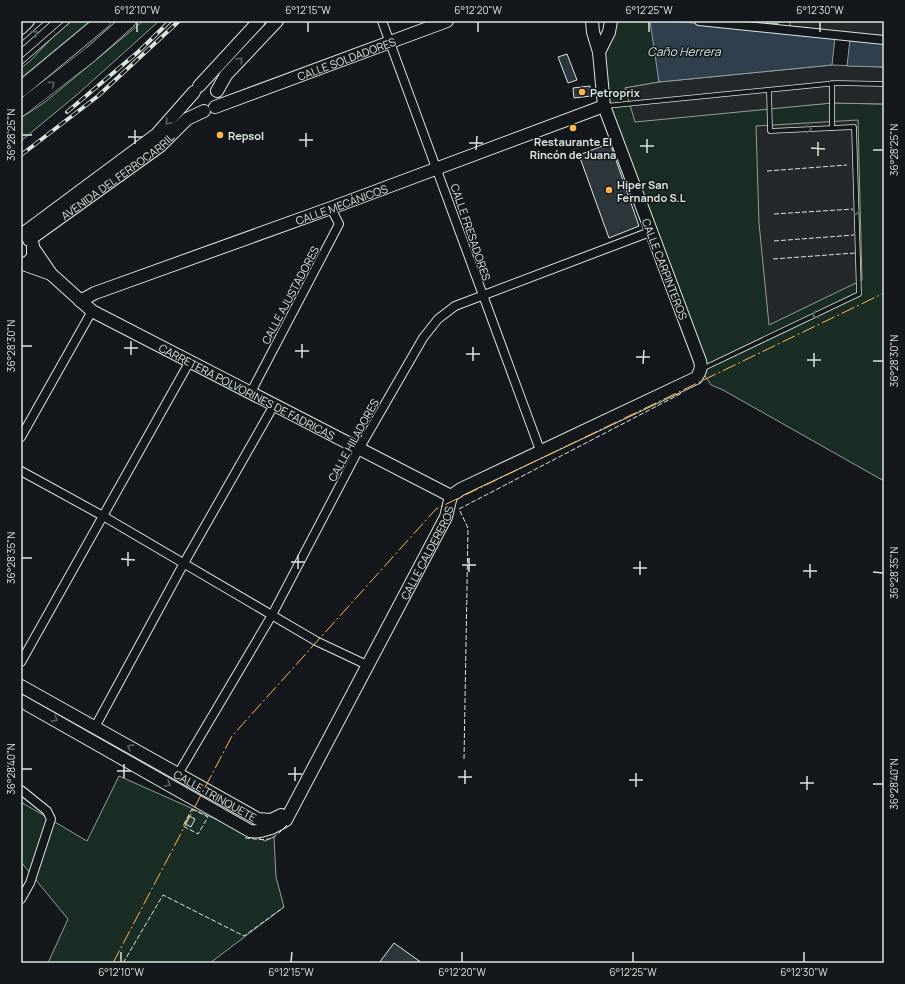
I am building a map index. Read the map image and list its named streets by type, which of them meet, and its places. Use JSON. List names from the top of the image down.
{
  "streets": {
    "street": [
      "CALLE SOLDADORES",
      "AVENIDA DEL FERROCARRIL",
      "CALLE MECÁNICOS",
      "CALLE FRESADORES",
      "CALLE CARPINTEROS",
      "CALLE AJUSTADORES",
      "CARRETERA POLVORINES DE FADRICAS",
      "CALLE HILADORES",
      "CALLE CALDEREROS",
      "CALLE TRINQUETE"
    ]
  },
  "crossings": [
    ["CALLE SOLDADORES", "AVENIDA DEL FERROCARRIL"],
    ["CALLE SOLDADORES", "CALLE FRESADORES"],
    ["AVENIDA DEL FERROCARRIL", "CARRETERA POLVORINES DE FADRICAS"],
    ["CALLE MECÁNICOS", "CALLE FRESADORES"],
    ["CALLE MECÁNICOS", "CALLE CARPINTEROS"],
    ["CALLE MECÁNICOS", "CALLE AJUSTADORES"],
    ["CALLE MECÁNICOS", "CARRETERA POLVORINES DE FADRICAS"],
    ["CALLE FRESADORES", "CALLE HILADORES"],
    ["CALLE FRESADORES", "CALLE CALDEREROS"],
    ["CALLE CARPINTEROS", "CALLE HILADORES"],
    ["CALLE CARPINTEROS", "CALLE CALDEREROS"],
    ["CALLE AJUSTADORES", "CARRETERA POLVORINES DE FADRICAS"],
    ["CARRETERA POLVORINES DE FADRICAS", "CALLE HILADORES"],
    ["CARRETERA POLVORINES DE FADRICAS", "CALLE CALDEREROS"],
    ["CALLE HILADORES", "CALLE TRINQUETE"],
    ["CALLE CALDEREROS", "CALLE TRINQUETE"]
  ],
  "water": ["Caño Herrera"],
  "places": [
    "Petroprix",
    "Restaurante El Rincón de Juana",
    "Repsol",
    "Hiper San Fernando S.L"
  ],
  "coordinates": [
    "6°12'10\"W",
    "6°12'15\"W",
    "6°12'20\"W",
    "6°12'25\"W",
    "6°12'30\"W",
    "36°28'25\"N",
    "36°28'30\"N",
    "36°28'35\"N",
    "36°28'40\"N"
  ]
}
